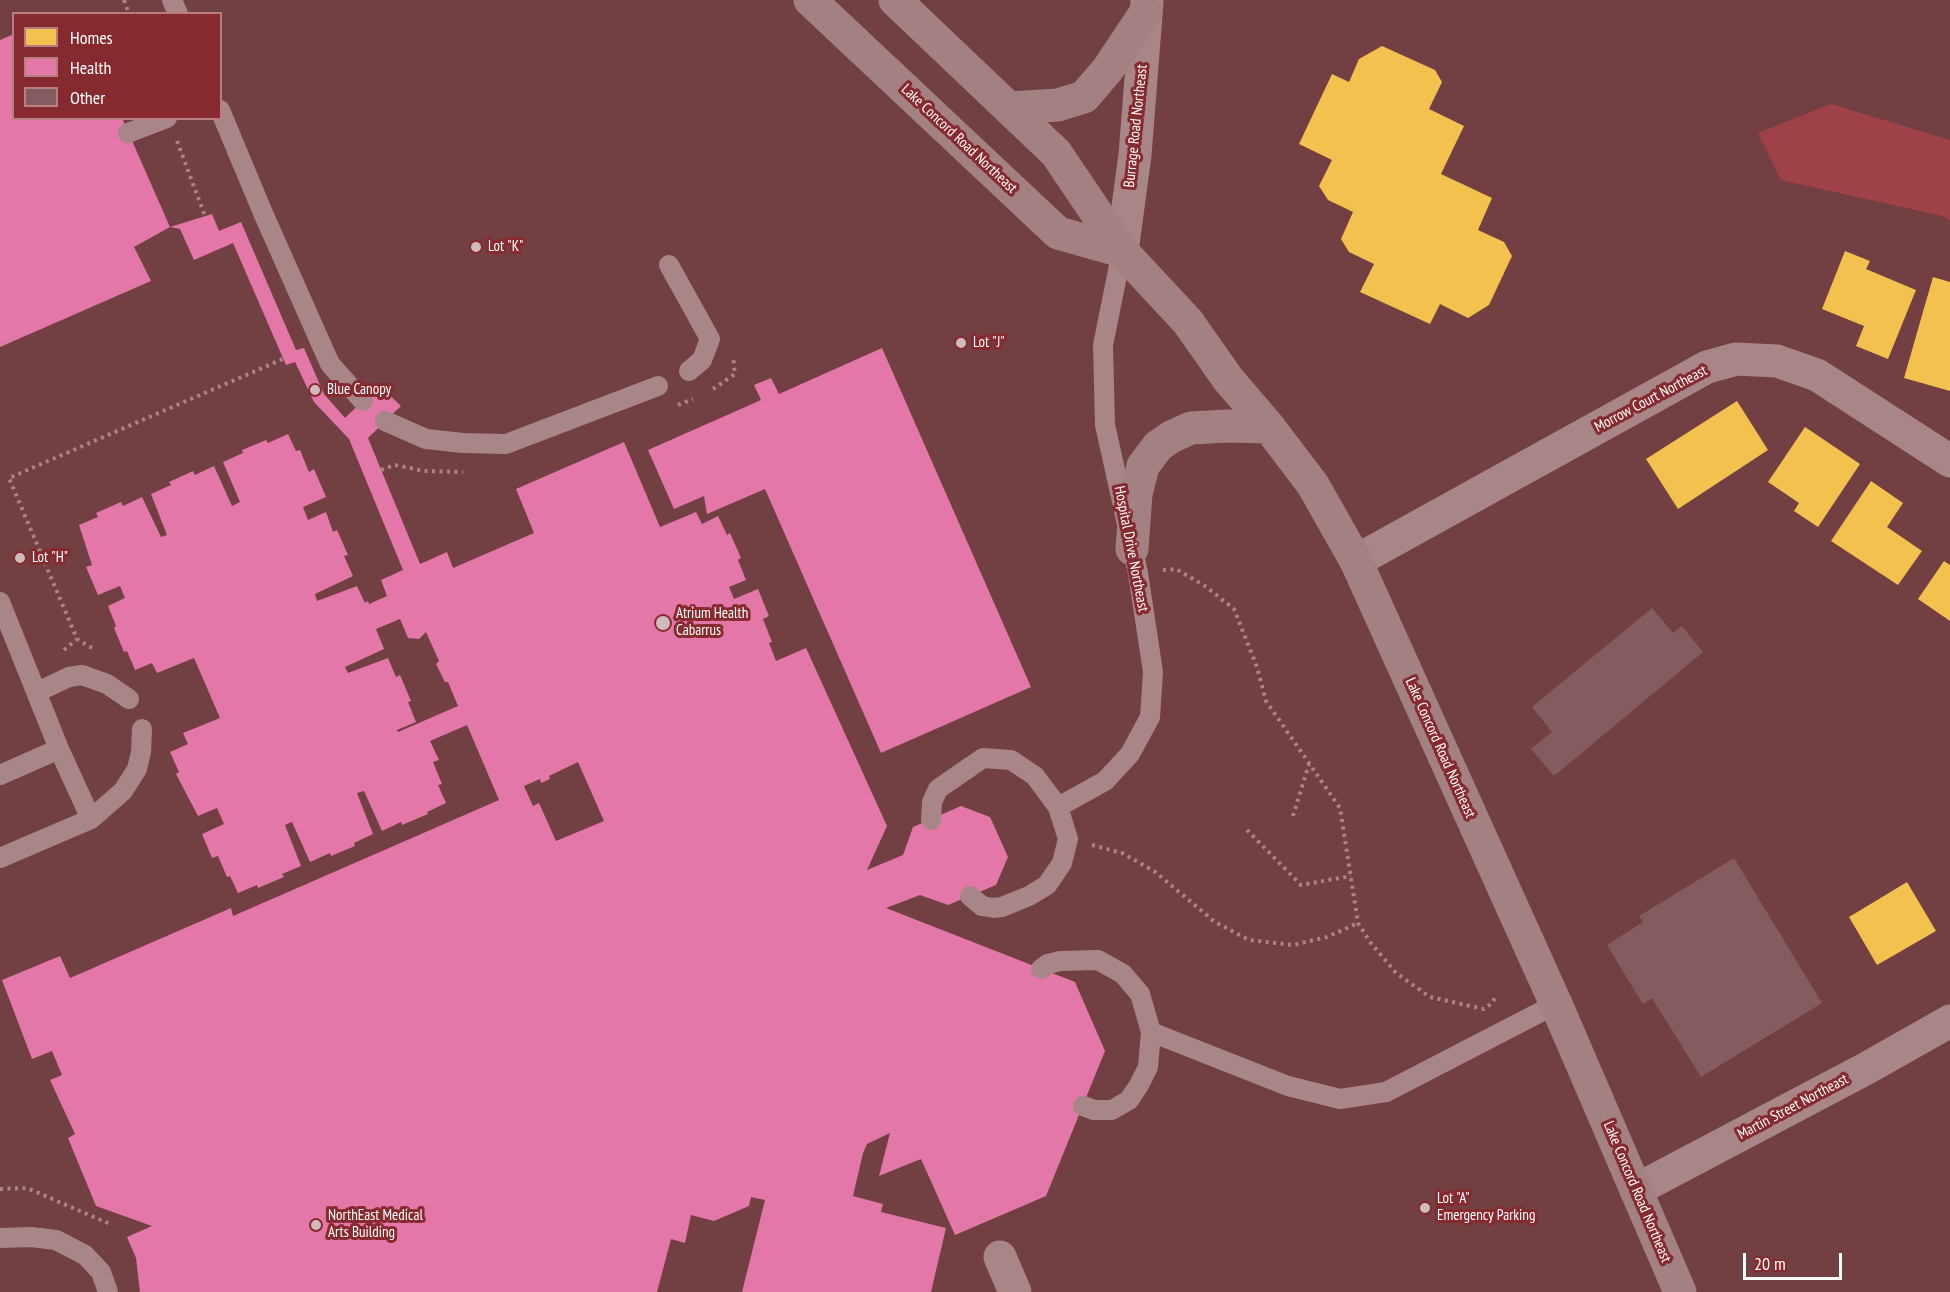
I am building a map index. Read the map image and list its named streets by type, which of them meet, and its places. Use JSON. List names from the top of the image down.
{
  "streets": {
    "main road": ["Lake Concord Road Northeast"],
    "street": ["Burrage Road Northeast", "Morrow Court Northeast", "Martin Street Northeast"],
    "lane": ["Hospital Drive Northeast"]
  },
  "crossings": [
    ["Burrage Road Northeast", "Lake Concord Road Northeast"],
    ["Burrage Road Northeast", "Hospital Drive Northeast"],
    ["Lake Concord Road Northeast", "Morrow Court Northeast"],
    ["Lake Concord Road Northeast", "Hospital Drive Northeast"],
    ["Lake Concord Road Northeast", "Martin Street Northeast"]
  ],
  "places": [
    "Lot \"K\"",
    "Lot \"J\"",
    "Blue Canopy",
    "Lot \"H\"",
    "Atrium Health Cabarrus",
    "Lot \"A\" Emergency Parking",
    "NorthEast Medical Arts Building"
  ],
  "legend": ["Homes", "Health", "Other"],
  "scale_bar": "20 m"
}
